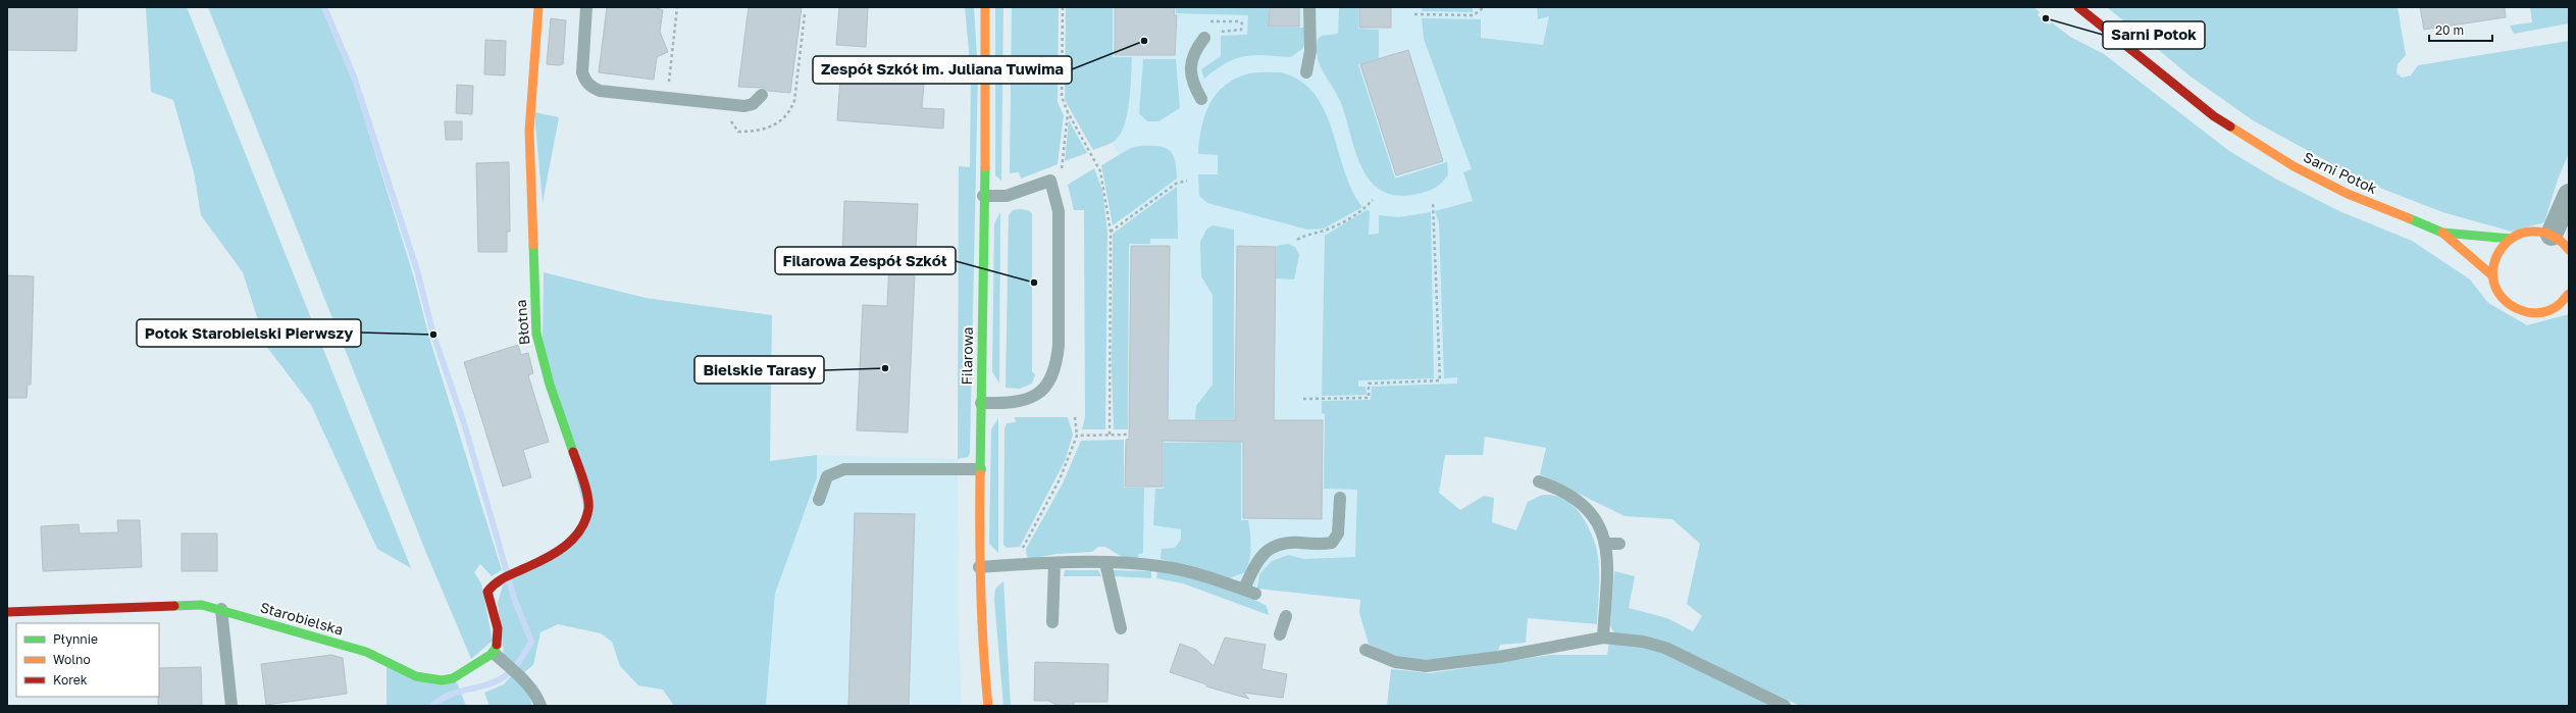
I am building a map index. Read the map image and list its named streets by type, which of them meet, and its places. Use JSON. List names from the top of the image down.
{
  "streets": {
    "street": [
      "Sarni Potok",
      "Błotna",
      "Filarowa",
      "Starobielska"
    ]
  },
  "crossings": [
    ["Błotna", "Starobielska"]
  ],
  "places": [
    "Sarni Potok",
    "Zespół Szkół im. Juliana Tuwima",
    "Filarowa Zespół Szkół",
    "Potok Starobielski Pierwszy",
    "Bielskie Tarasy"
  ],
  "legend": ["Płynnie", "Wolno", "Korek"],
  "scale_bar": "20 m"
}
